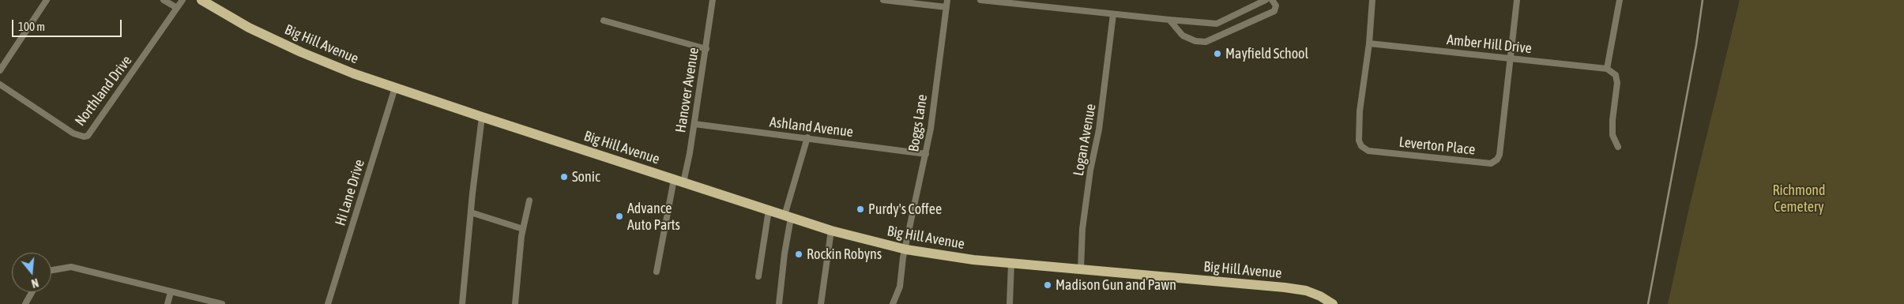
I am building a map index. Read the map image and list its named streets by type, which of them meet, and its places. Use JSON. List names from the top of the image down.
{
  "streets": {
    "main road": ["Big Hill Avenue"],
    "street": [
      "Amber Hill Drive",
      "Hanover Avenue",
      "Northland Drive",
      "Boggs Lane",
      "Ashland Avenue",
      "Logan Avenue",
      "Leverton Place",
      "Hi Lane Drive"
    ]
  },
  "crossings": [
    ["Big Hill Avenue", "Hanover Avenue"],
    ["Big Hill Avenue", "Boggs Lane"],
    ["Big Hill Avenue", "Logan Avenue"],
    ["Big Hill Avenue", "Hi Lane Drive"],
    ["Amber Hill Drive", "Leverton Place"],
    ["Hanover Avenue", "Ashland Avenue"],
    ["Boggs Lane", "Ashland Avenue"]
  ],
  "parks": ["Richmond Cemetery"],
  "places": [
    "Mayfield School",
    "Sonic",
    "Purdy's Coffee",
    "Advance Auto Parts",
    "Rockin Robyns",
    "Madison Gun and Pawn"
  ],
  "scale_bar": "100 m",
  "north": "bottom"
}
